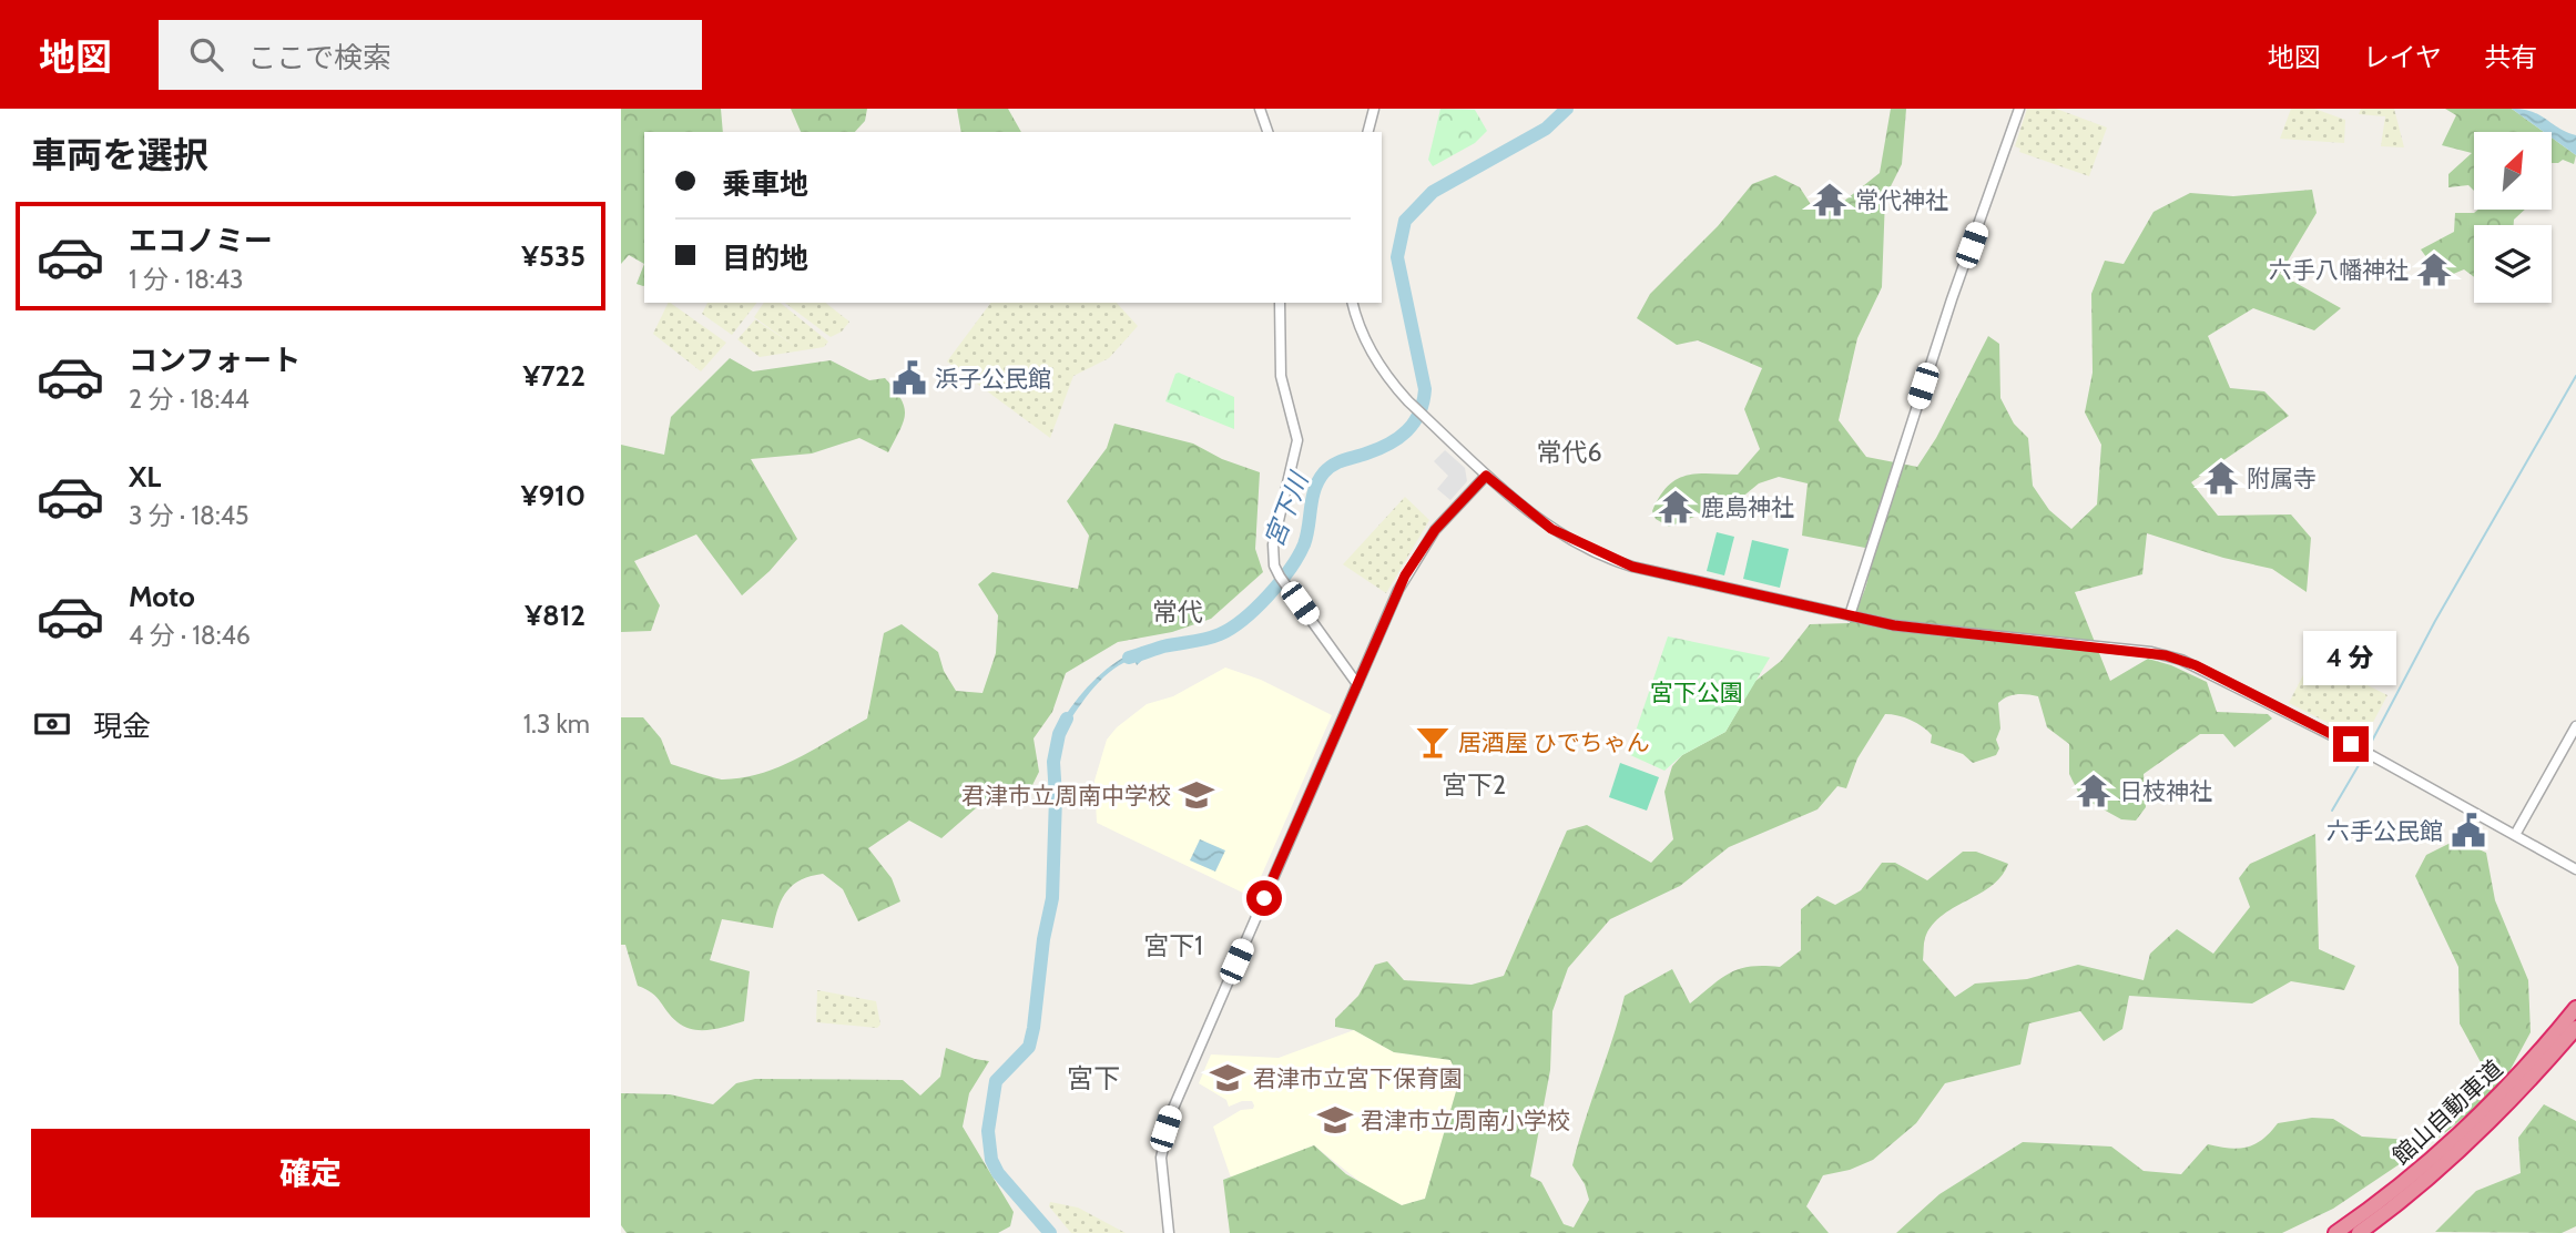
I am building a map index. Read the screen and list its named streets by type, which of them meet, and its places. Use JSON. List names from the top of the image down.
{
  "streets": {
    "highway": ["館山自動車道"]
  },
  "districts": [
    "常代6",
    "常代",
    "宮下2",
    "宮下1",
    "宮下"
  ],
  "water": ["宮下川"],
  "parks": ["宮下公園"],
  "places": {
    "temple": [
      "常代神社",
      "六手八幡神社",
      "附属寺",
      "鹿島神社",
      "日枝神社"
    ],
    "public building": ["浜子公民館", "六手公民館"],
    "bar": ["居酒屋 ひでちゃん"],
    "school or university": ["君津市立周南中学校", "君津市立宮下保育園", "君津市立周南小学校"]
  },
  "north": "top right",
  "page": {
    "header": "地図",
    "search": "ここで検索",
    "nav": ["地図", "レイヤ", "共有"],
    "heading": "車両を選択",
    "banner": ["乗車地", "目的地"],
    "list": [
      {
        "name": "エコノミー",
        "note": "1 分 · 18:43",
        "value": "¥535"
      },
      {
        "name": "コンフォート",
        "note": "2 分 · 18:44",
        "value": "¥722"
      },
      {
        "name": "XL",
        "note": "3 分 · 18:45",
        "value": "¥910"
      },
      {
        "name": "Moto",
        "note": "4 分 · 18:46",
        "value": "¥812"
      }
    ],
    "bubble": "4 分",
    "pay": ["現金", "1.3 km"],
    "buttons": "確定"
  }
}
